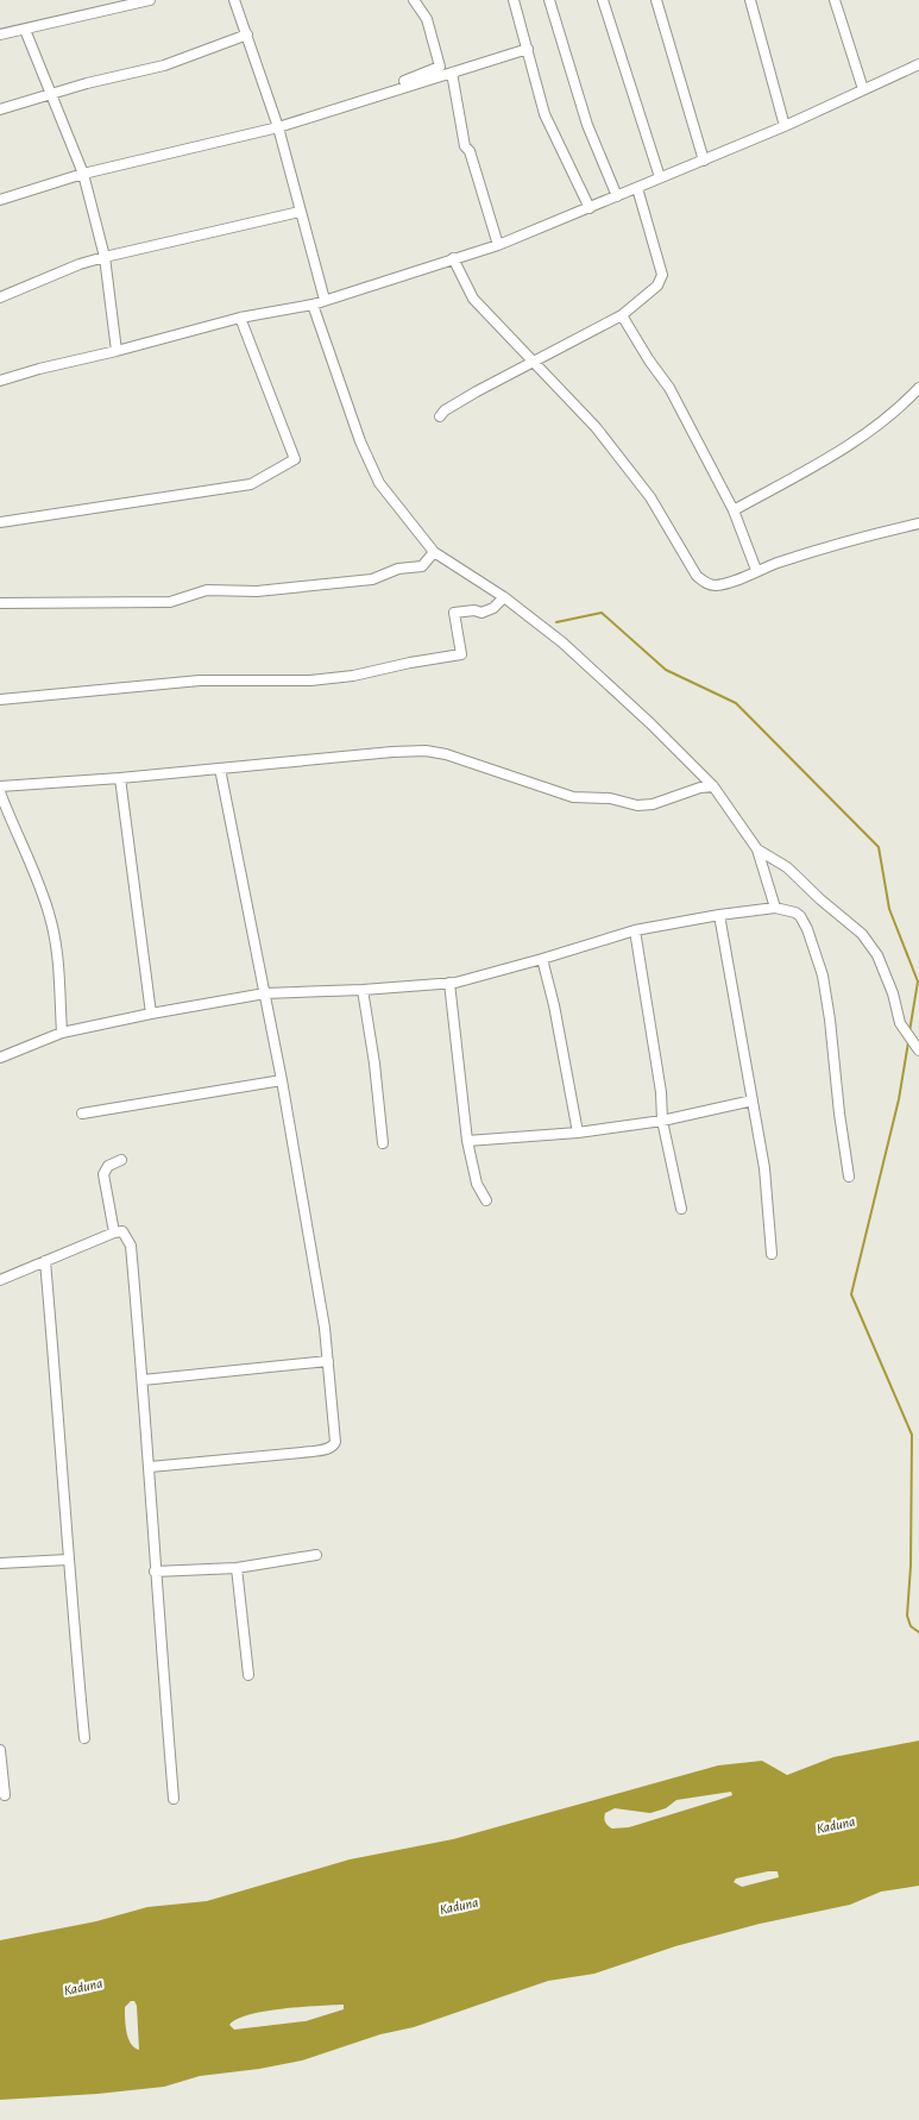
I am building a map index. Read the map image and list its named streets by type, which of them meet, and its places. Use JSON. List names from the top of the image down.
{
  "water": ["Kaduna"]
}
